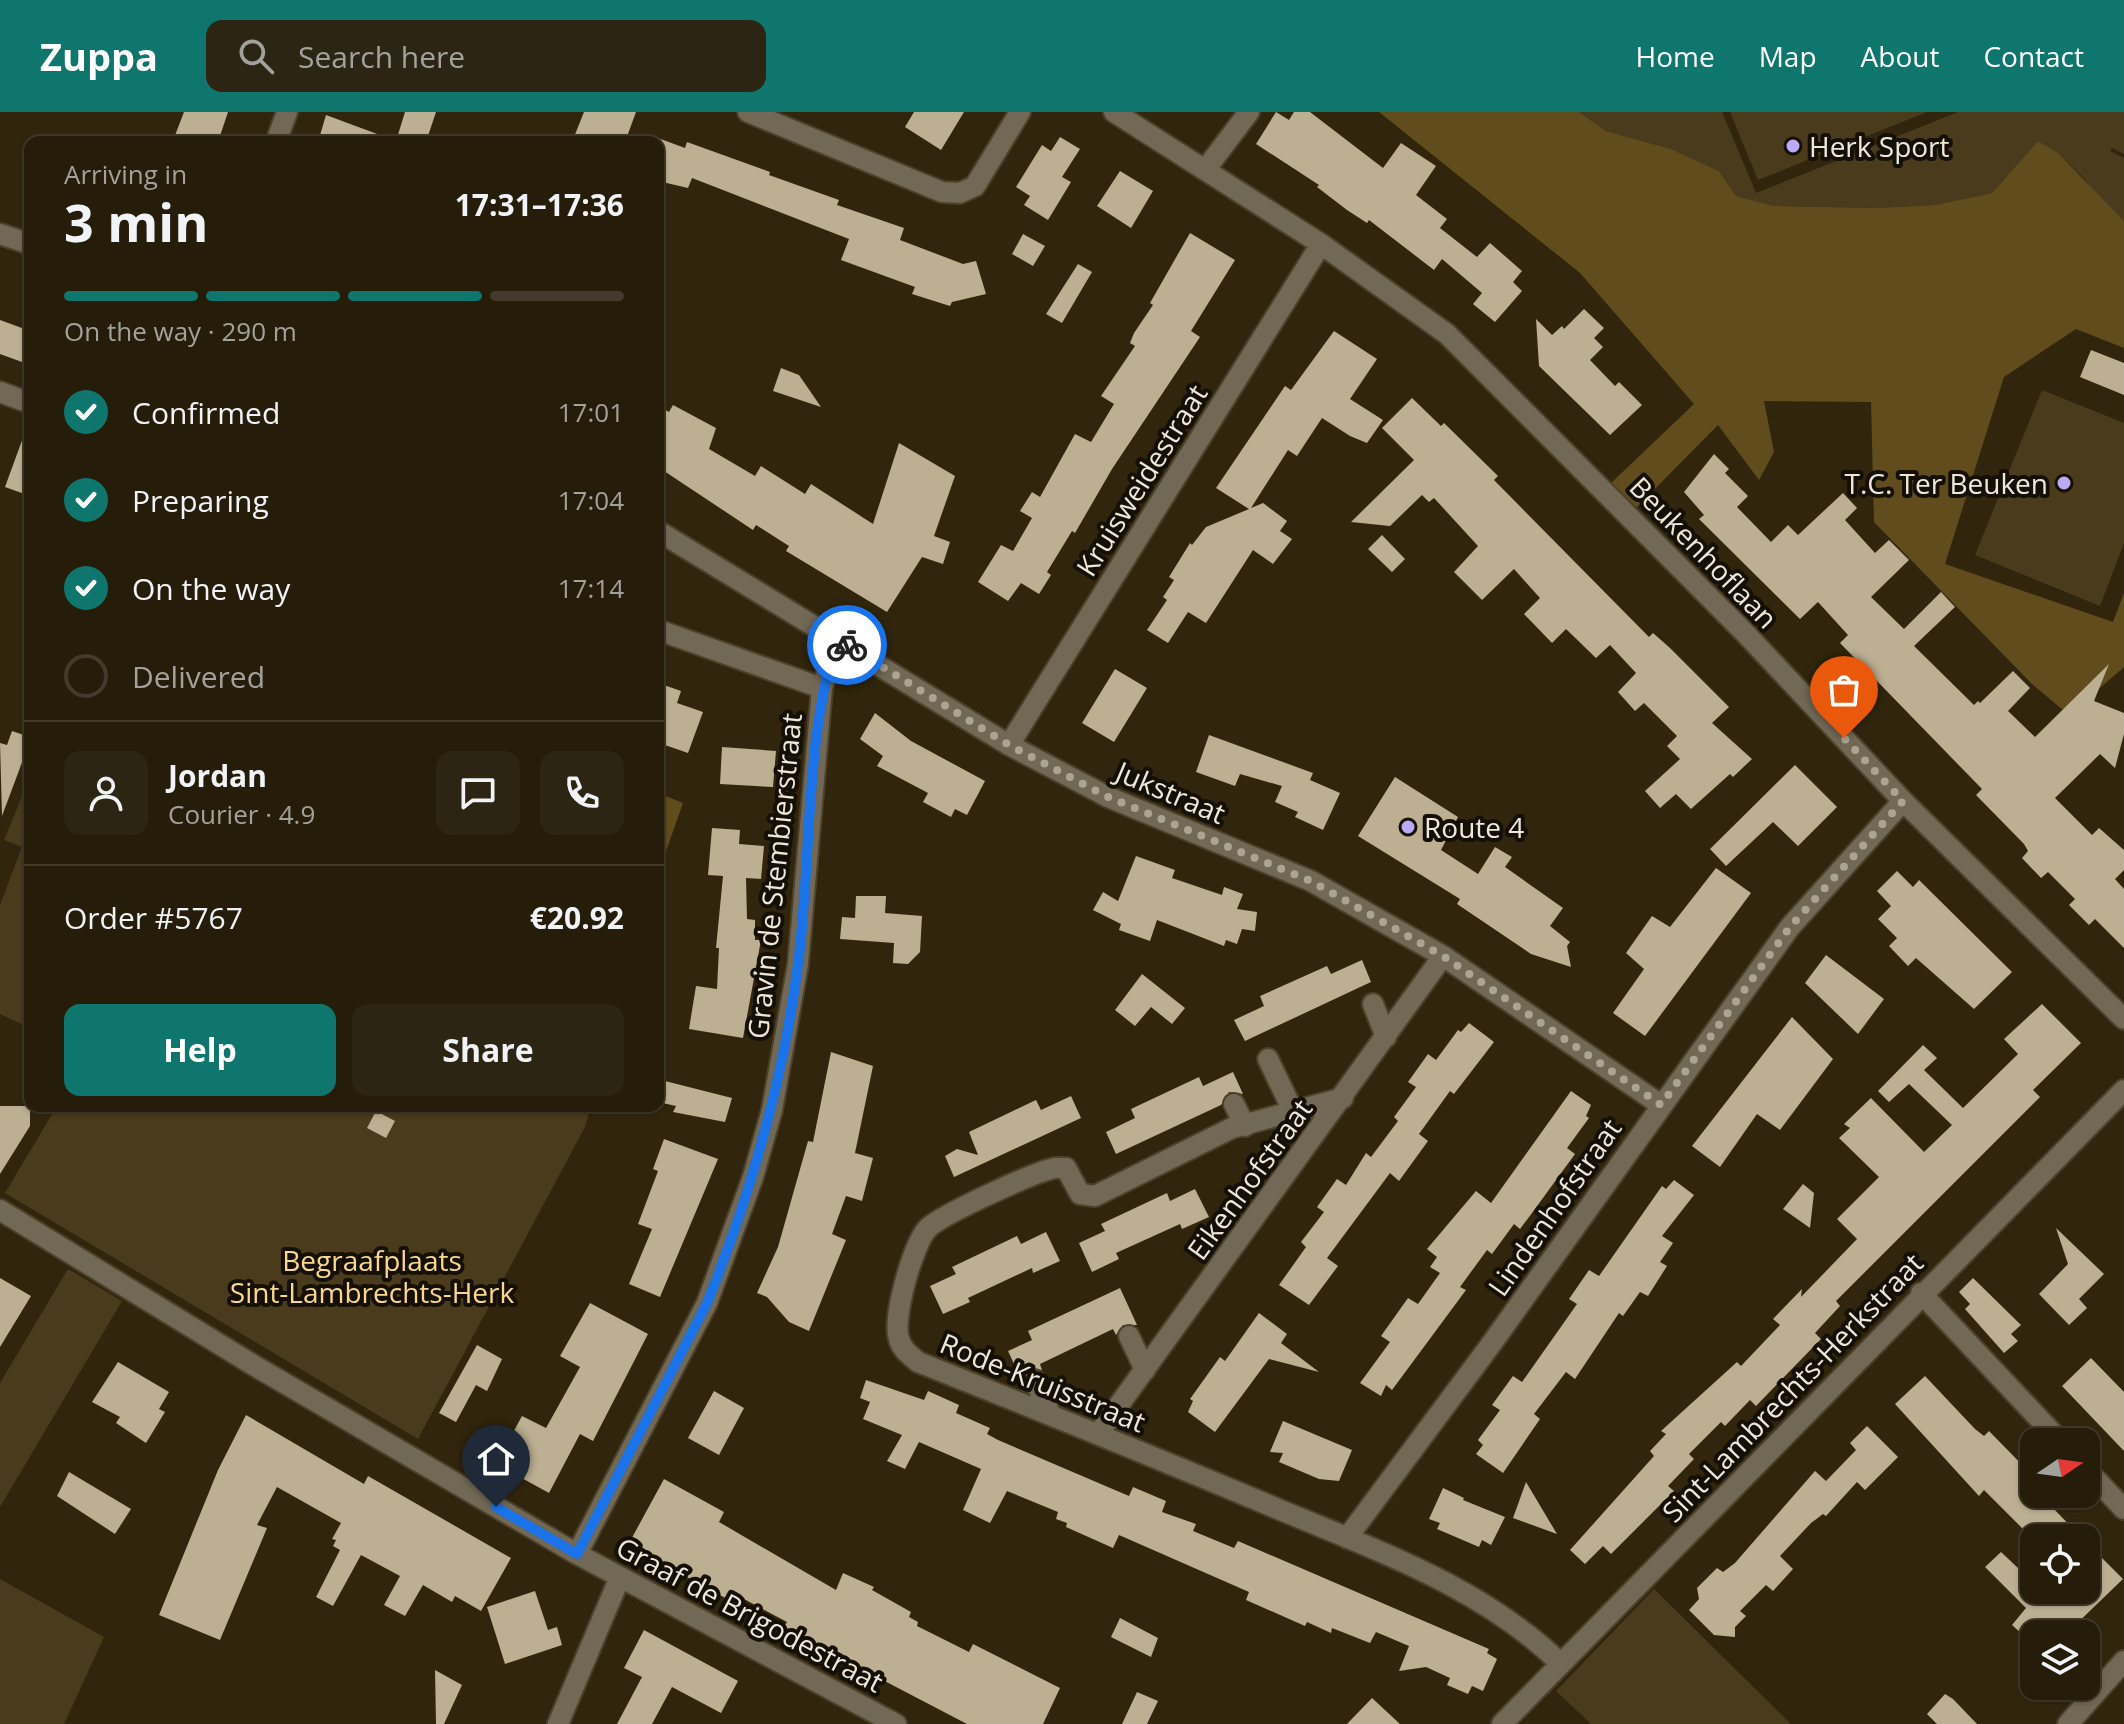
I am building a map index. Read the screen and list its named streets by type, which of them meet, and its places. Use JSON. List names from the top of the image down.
{
  "streets": {
    "street": [
      "Kruisweidestraat",
      "Beukenhoflaan",
      "Jukstraat",
      "Gravin de Stembierstraat",
      "Eikenhofstraat",
      "Lindenhofstraat",
      "Rode-Kruisstraat",
      "Sint-Lambrechts-Herkstraat",
      "Graaf de Brigodestraat"
    ]
  },
  "crossings": [
    ["Kruisweidestraat", "Beukenhoflaan"],
    ["Kruisweidestraat", "Jukstraat"],
    ["Beukenhoflaan", "Lindenhofstraat"],
    ["Jukstraat", "Gravin de Stembierstraat"],
    ["Jukstraat", "Eikenhofstraat"],
    ["Jukstraat", "Lindenhofstraat"],
    ["Gravin de Stembierstraat", "Graaf de Brigodestraat"],
    ["Eikenhofstraat", "Rode-Kruisstraat"],
    ["Lindenhofstraat", "Rode-Kruisstraat"],
    ["Rode-Kruisstraat", "Sint-Lambrechts-Herkstraat"]
  ],
  "parks": ["Begraafplaats Sint-Lambrechts-Herk"],
  "places": ["Herk Sport", "T.C. Ter Beuken", "Route 4"],
  "north": "right",
  "page": {
    "header": "Zuppa",
    "search": "Search here",
    "nav": [
      "Home",
      "Map",
      "About",
      "Contact"
    ],
    "heading": ["3 min", "Arriving in", "17:31–17:36"],
    "panel": [
      "Jordan",
      "Courier · 4.9",
      "Order #5767",
      "€20.92"
    ],
    "bar": "On the way · 290 m",
    "list": [
      ["Confirmed", "17:01"],
      ["Preparing", "17:04"],
      ["On the way", "17:14"],
      "Delivered"
    ],
    "buttons": ["Help", "Share"]
  }
}
